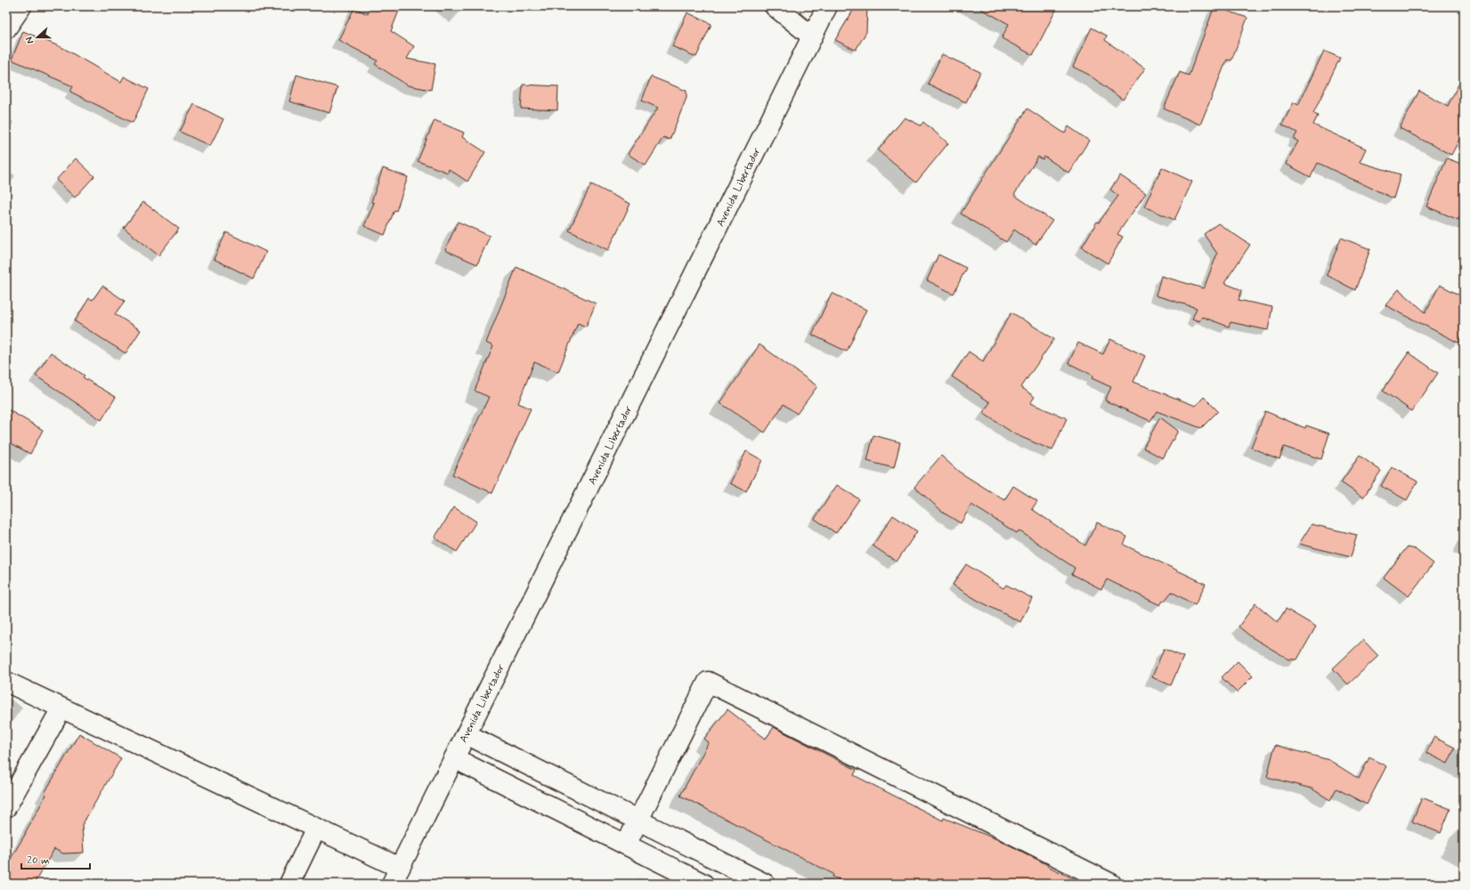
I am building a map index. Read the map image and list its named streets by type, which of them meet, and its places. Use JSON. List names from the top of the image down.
{
  "streets": {
    "main road": ["Avenida Libertador"]
  },
  "scale_bar": "20 m",
  "north": "left"
}
